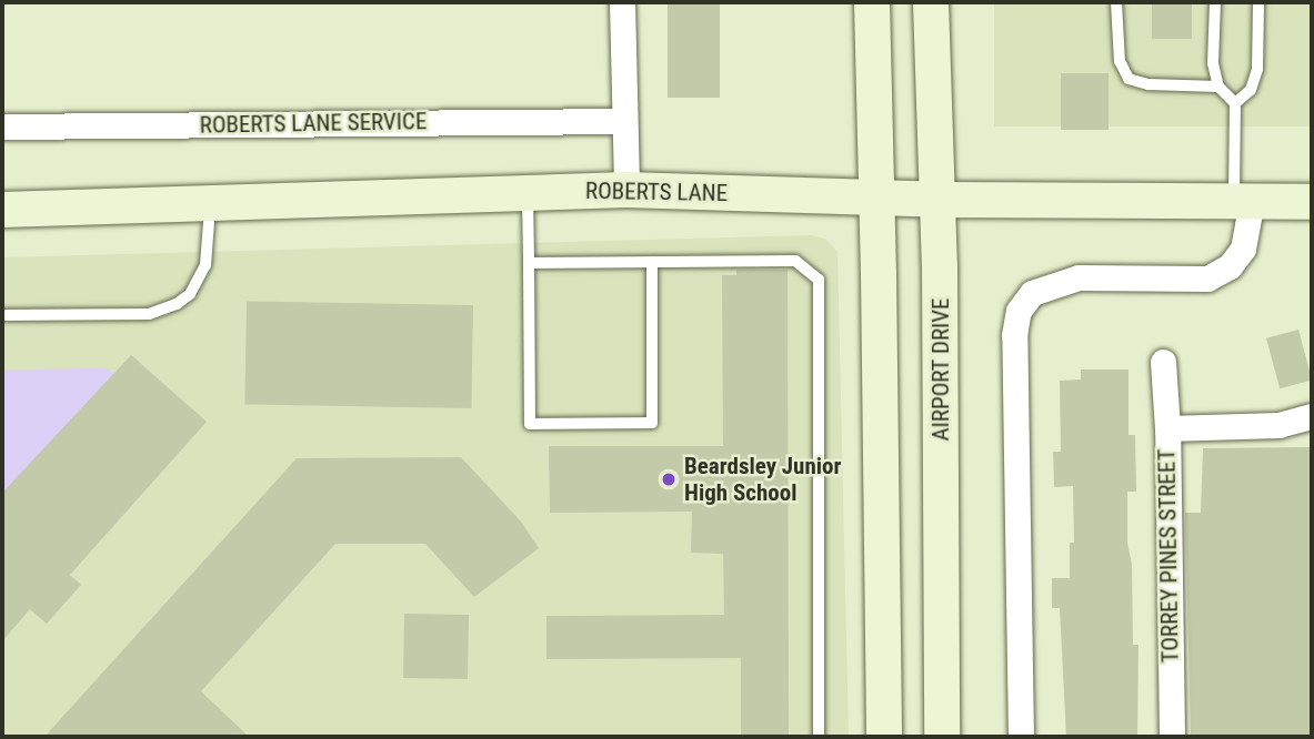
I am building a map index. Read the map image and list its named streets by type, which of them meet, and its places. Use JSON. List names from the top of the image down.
{
  "streets": {
    "main road": ["ROBERTS LANE", "AIRPORT DRIVE"],
    "street": ["ROBERTS LANE SERVICE", "TORREY PINES STREET"]
  },
  "crossings": [
    ["ROBERTS LANE", "AIRPORT DRIVE"]
  ],
  "places": ["Beardsley Junior High School"]
}
